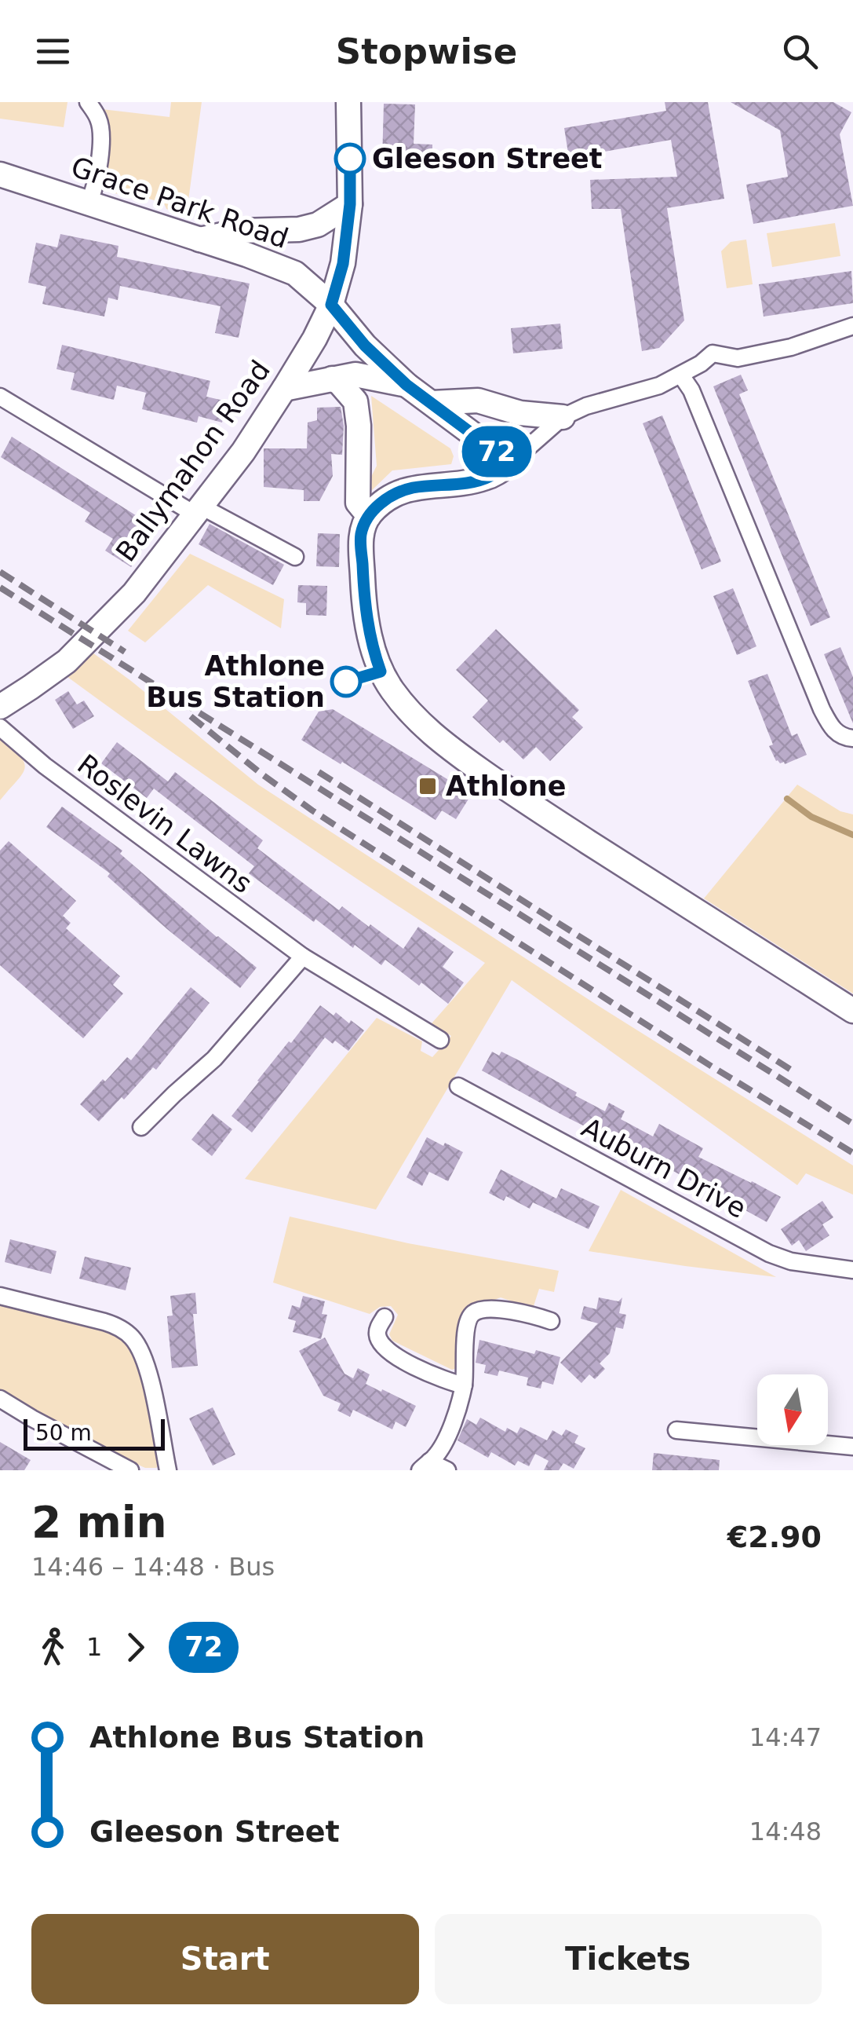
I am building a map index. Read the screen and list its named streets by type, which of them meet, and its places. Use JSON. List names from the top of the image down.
{
  "streets": {
    "street": [
      "Grace Park Road",
      "Ballymahon Road",
      "Roslevin Lawns",
      "Auburn Drive"
    ]
  },
  "crossings": [
    ["Grace Park Road", "Ballymahon Road"]
  ],
  "places": {
    "other": ["Gleeson Street", "Athlone Bus Station"],
    "transit": ["Athlone"]
  },
  "lines": ["bus line 72"],
  "scale_bar": "50 m",
  "north": "bottom",
  "page": {
    "header": "Stopwise",
    "on_map": "72",
    "scale": "50 m",
    "heading": ["2 min", "14:46 – 14:48 · Bus", "€2.90"],
    "legs": ["1", "72"],
    "list": [
      {
        "name": "Athlone Bus Station",
        "value": "14:47"
      },
      {
        "name": "Gleeson Street",
        "value": "14:48"
      }
    ],
    "buttons": ["Start", "Tickets"]
  }
}
